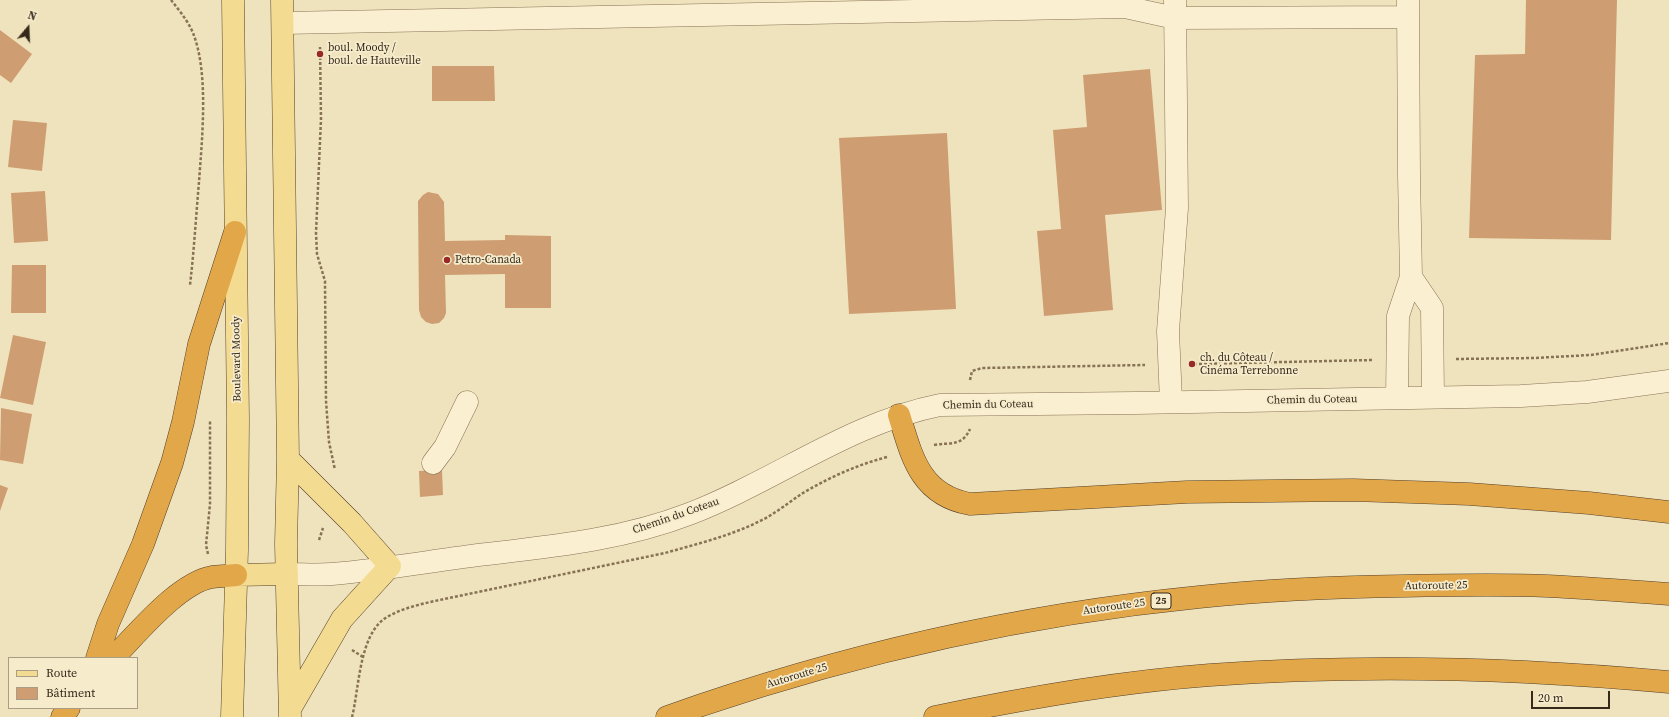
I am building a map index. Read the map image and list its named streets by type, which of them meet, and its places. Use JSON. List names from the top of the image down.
{
  "streets": {
    "highway": ["Autoroute 25", "25"],
    "main road": ["Boulevard Moody"],
    "street": ["Chemin du Coteau"]
  },
  "places": ["boul. Moody / boul. de Hauteville", "Petro-Canada", "ch. du Côteau / Cinéma Terrebonne"],
  "legend": ["Route", "Bâtiment"],
  "scale_bar": "20 m",
  "north": "top"
}
